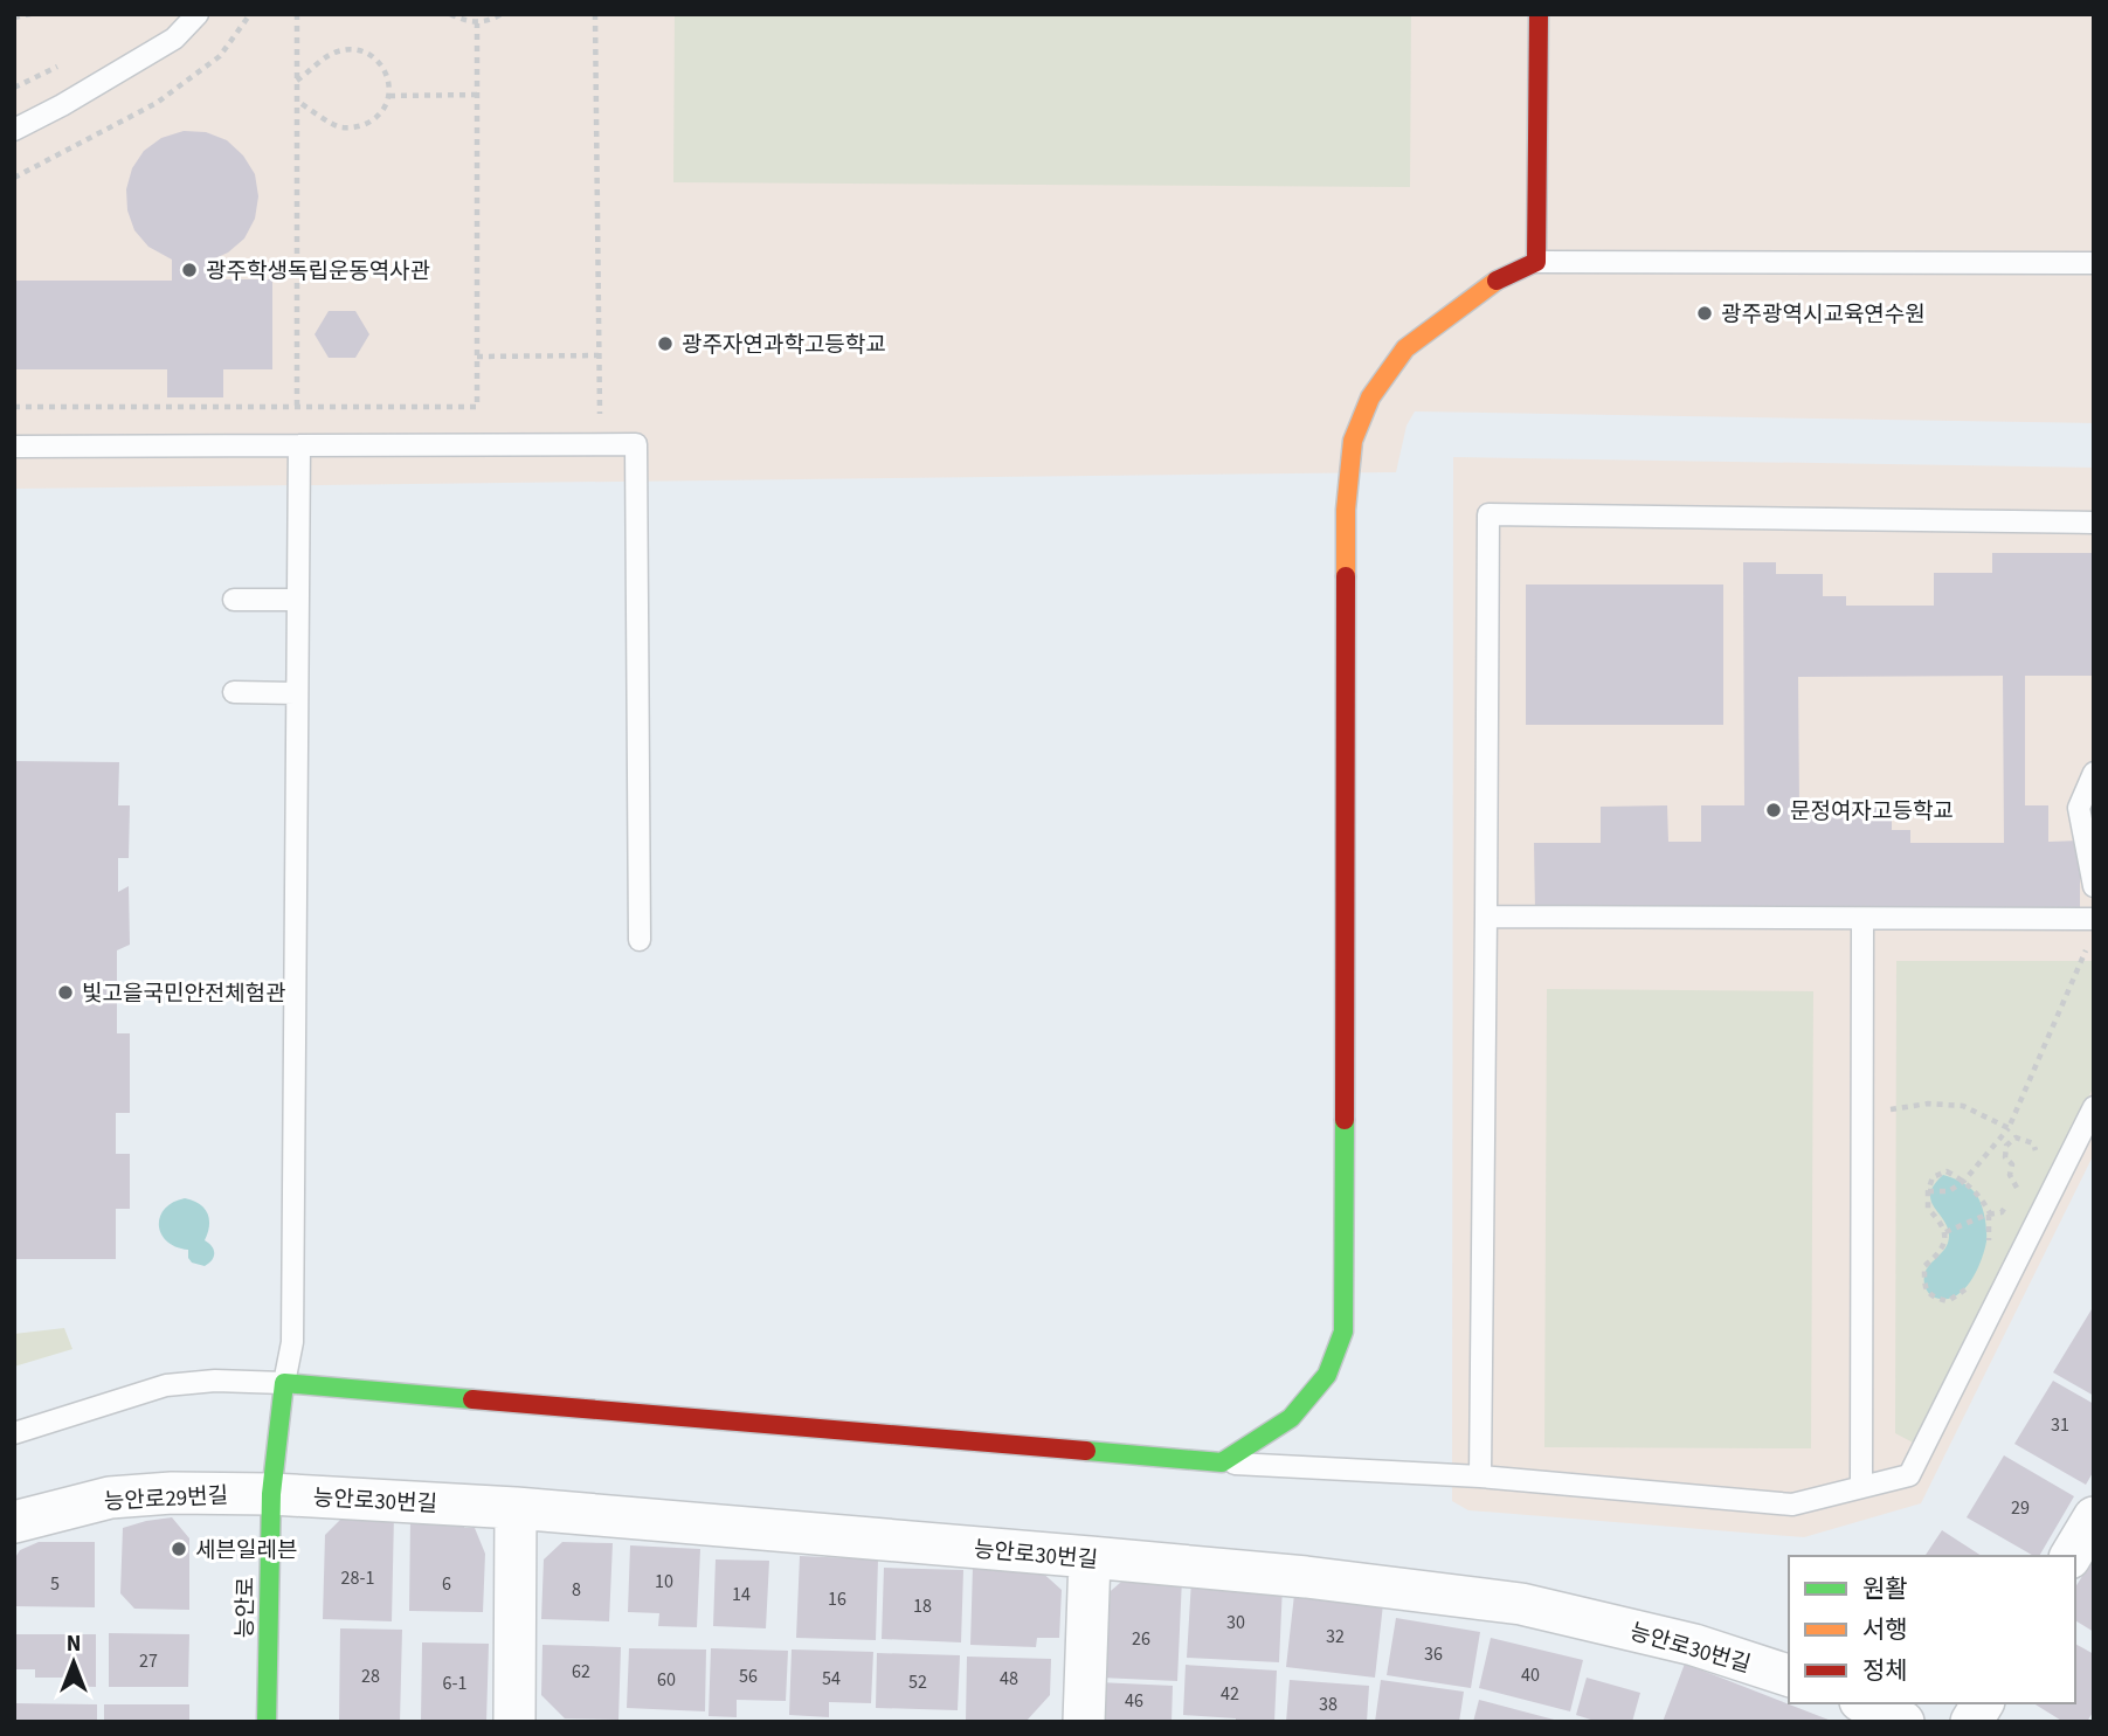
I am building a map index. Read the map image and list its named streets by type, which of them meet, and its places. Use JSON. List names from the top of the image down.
{
  "streets": {
    "street": ["능안로29번길", "능안로30번길", "능안로"]
  },
  "crossings": [
    ["능안로29번길", "능안로30번길"],
    ["능안로29번길", "능안로"],
    ["능안로30번길", "능안로"]
  ],
  "places": [
    "광주학생독립운동역사관",
    "광주광역시교육연수원",
    "광주자연과학고등학교",
    "문정여자고등학교",
    "빛고을국민안전체험관",
    "세븐일레븐"
  ],
  "house_numbers": [
    "31",
    "29",
    "28-1",
    "10",
    "5",
    "6",
    "8",
    "14",
    "16",
    "18",
    "30",
    "32",
    "26",
    "36",
    "27",
    "62",
    "40",
    "28",
    "56",
    "54",
    "48",
    "60",
    "52",
    "6-1",
    "42",
    "46",
    "38"
  ],
  "legend": ["원활", "서행", "정체"],
  "north": "top"
}
